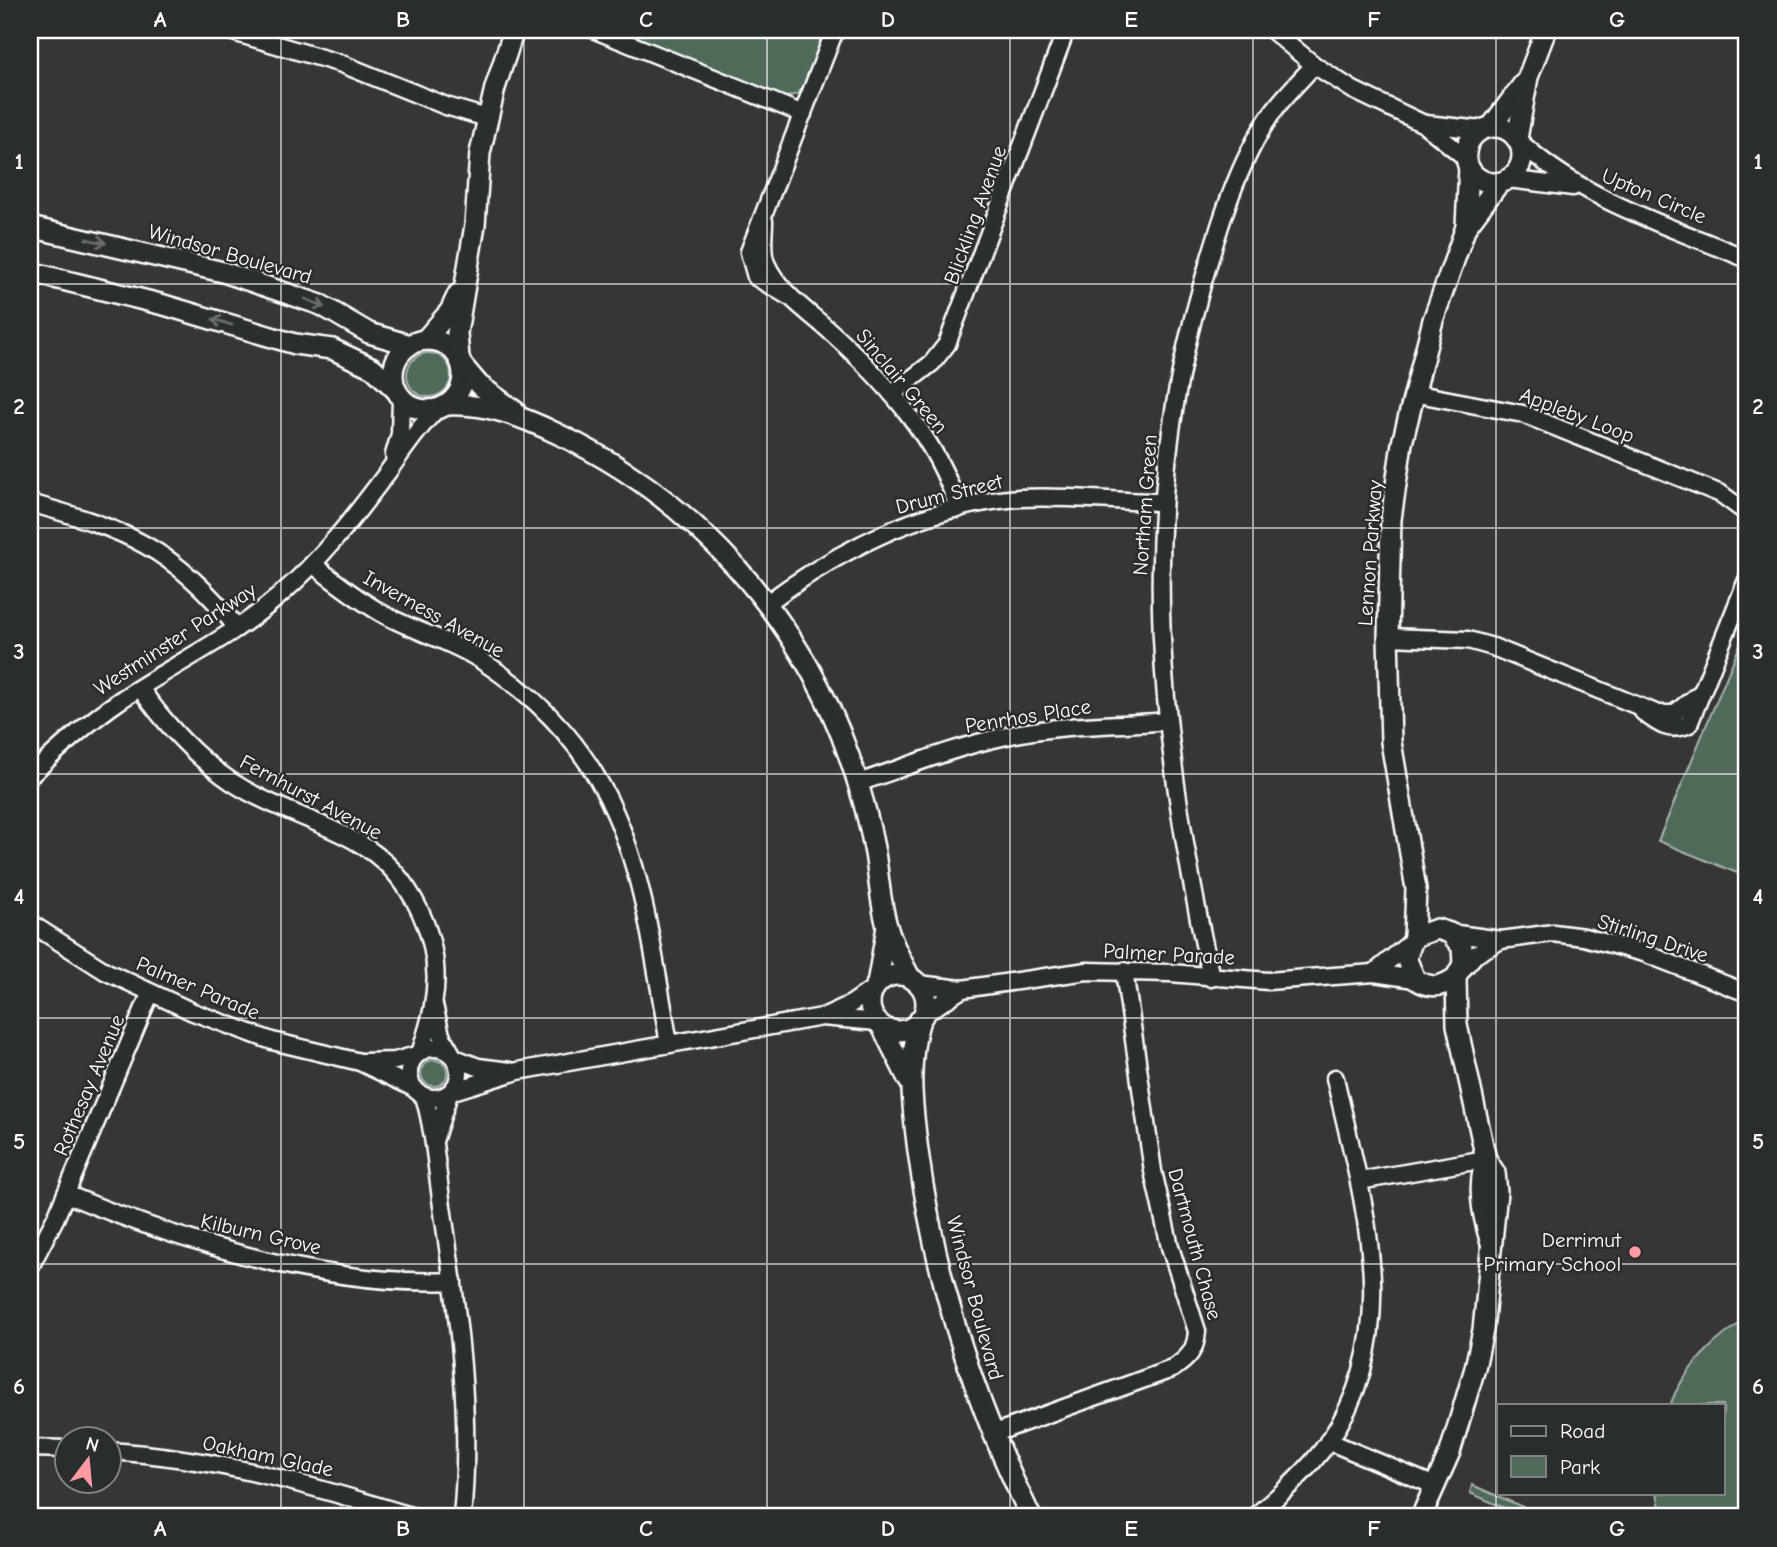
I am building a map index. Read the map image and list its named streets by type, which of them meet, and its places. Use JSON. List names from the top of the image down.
{
  "streets": {
    "street": [
      "Upton Circle",
      "Blickling Avenue",
      "Windsor Boulevard",
      "Sinclair Green",
      "Appleby Loop",
      "Drum Street",
      "Northam Green",
      "Lennon Parkway",
      "Inverness Avenue",
      "Westminster Parkway",
      "Penrhos Place",
      "Fernhurst Avenue",
      "Stirling Drive",
      "Palmer Parade",
      "Rothesay Avenue",
      "Kilburn Grove",
      "Dartmouth Chase",
      "Oakham Glade"
    ]
  },
  "crossings": [
    ["Upton Circle", "Lennon Parkway"],
    ["Blickling Avenue", "Sinclair Green"],
    ["Windsor Boulevard", "Westminster Parkway"],
    ["Windsor Boulevard", "Palmer Parade"],
    ["Windsor Boulevard", "Dartmouth Chase"],
    ["Sinclair Green", "Drum Street"],
    ["Appleby Loop", "Lennon Parkway"],
    ["Drum Street", "Northam Green"],
    ["Northam Green", "Penrhos Place"],
    ["Northam Green", "Palmer Parade"],
    ["Lennon Parkway", "Stirling Drive"],
    ["Lennon Parkway", "Palmer Parade"],
    ["Inverness Avenue", "Westminster Parkway"],
    ["Westminster Parkway", "Fernhurst Avenue"],
    ["Fernhurst Avenue", "Palmer Parade"],
    ["Stirling Drive", "Palmer Parade"],
    ["Palmer Parade", "Rothesay Avenue"],
    ["Palmer Parade", "Dartmouth Chase"],
    ["Rothesay Avenue", "Kilburn Grove"]
  ],
  "places": ["Derrimut Primary School"],
  "legend": ["Road", "Park"],
  "north": "top",
  "grid": {
    "columns": [
      "A",
      "B",
      "C",
      "D",
      "E",
      "F",
      "G"
    ],
    "rows": [
      "1",
      "2",
      "3",
      "4",
      "5",
      "6"
    ]
  }
}
